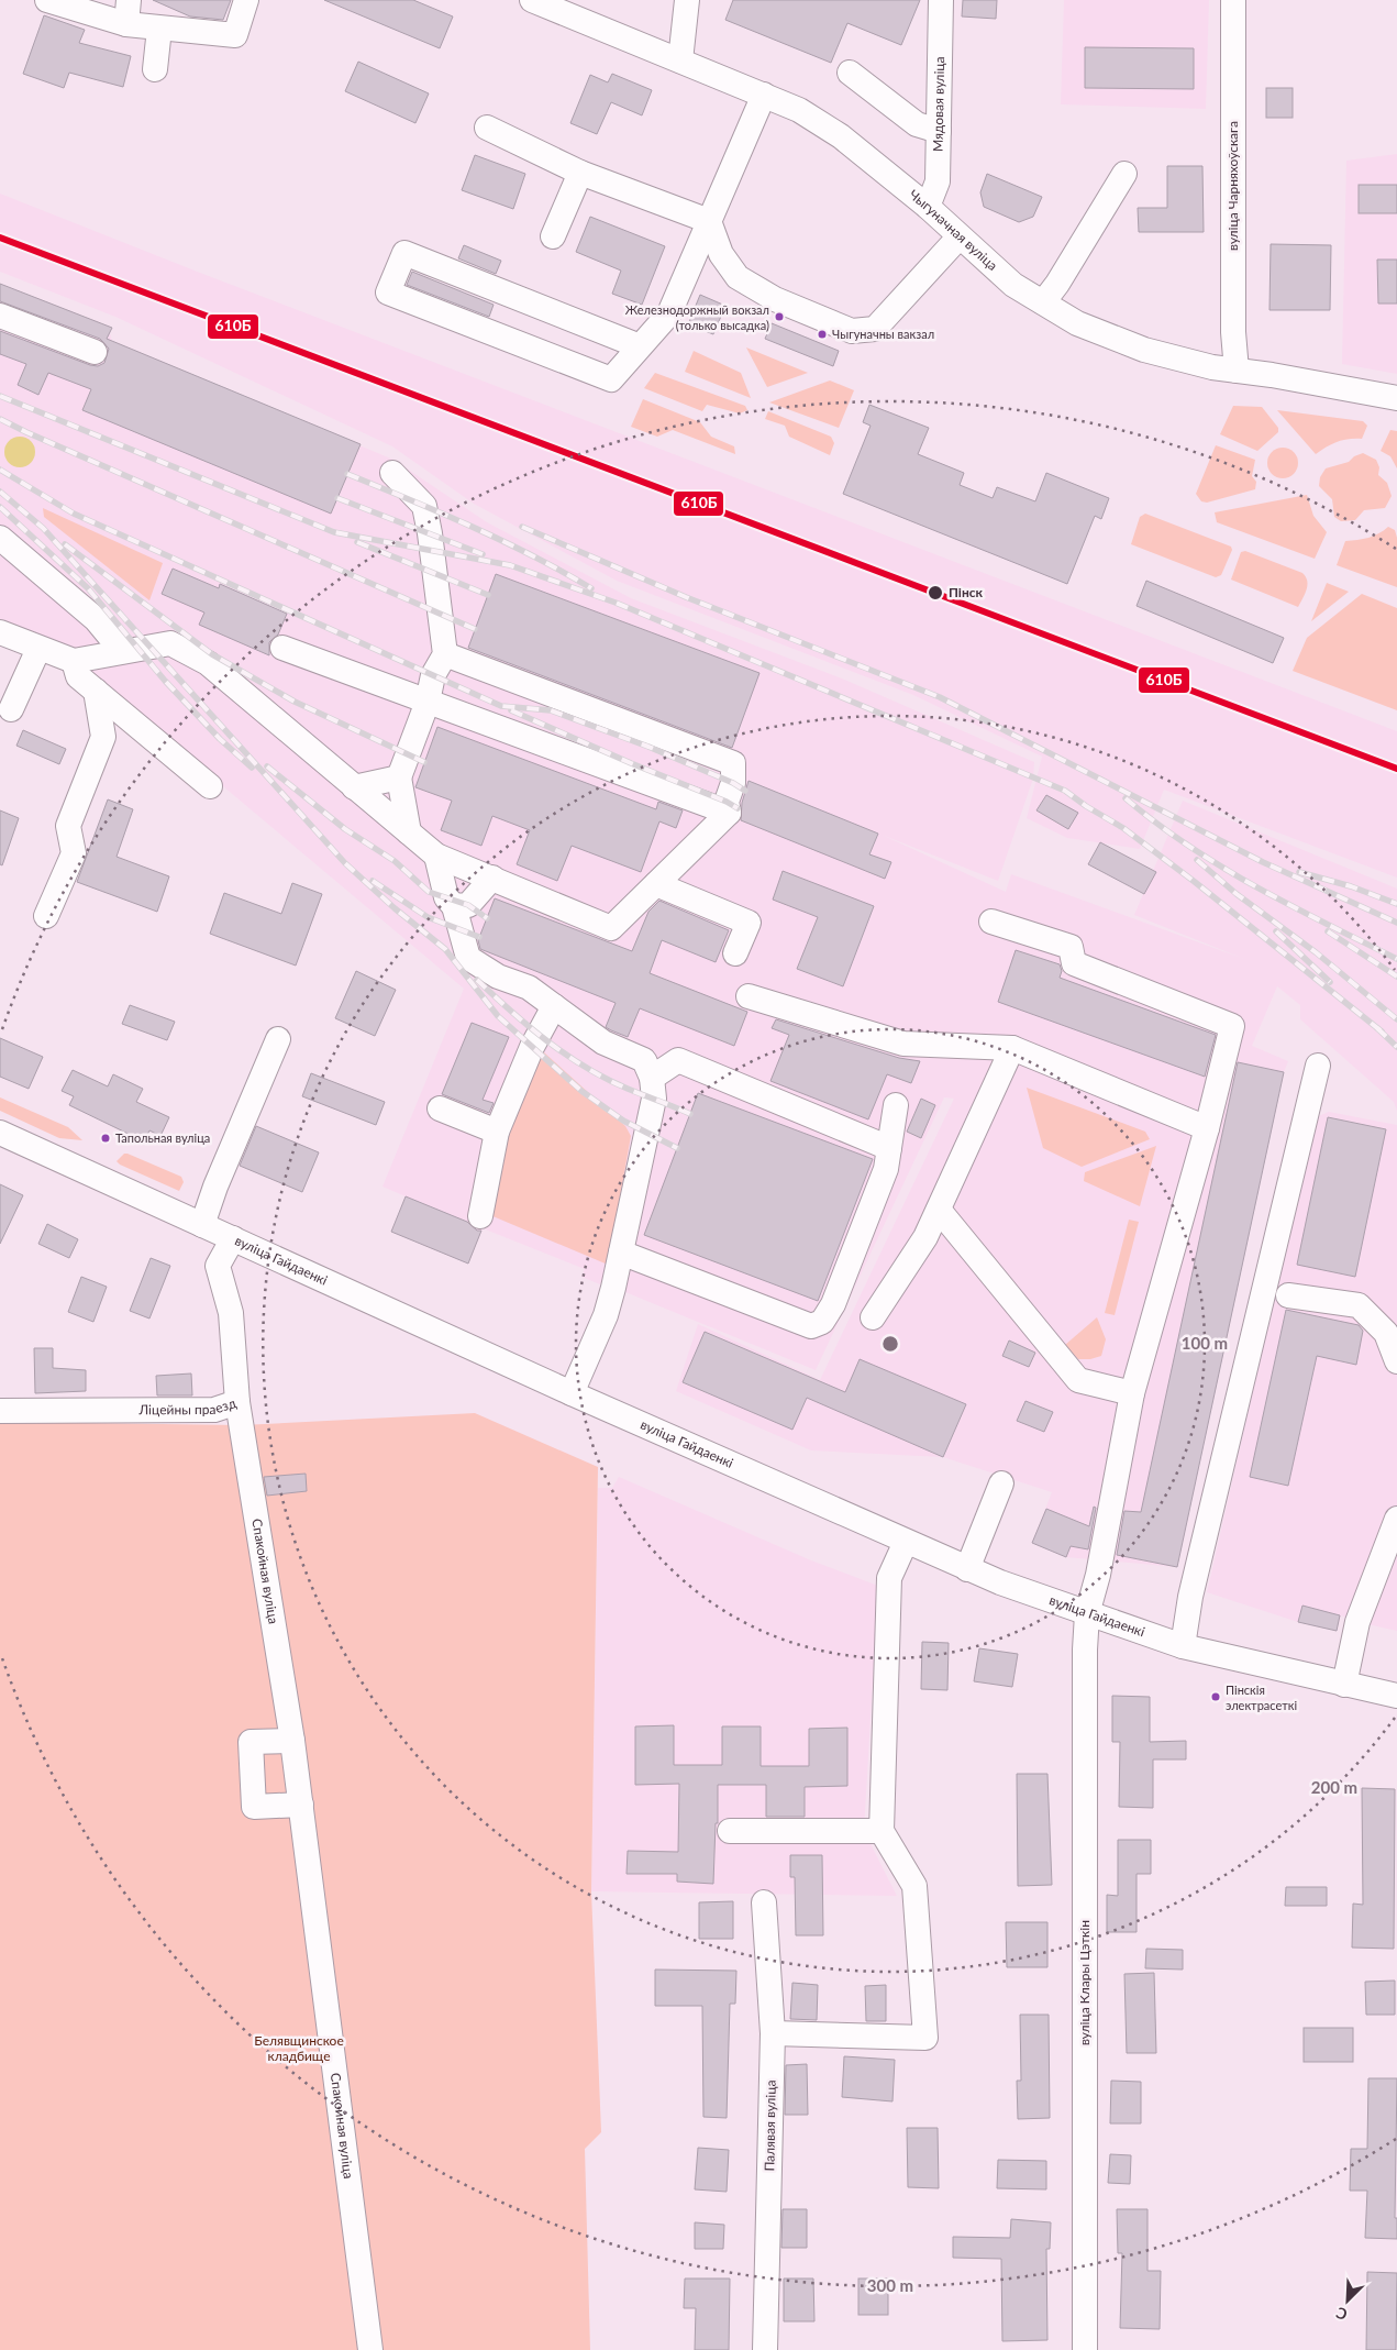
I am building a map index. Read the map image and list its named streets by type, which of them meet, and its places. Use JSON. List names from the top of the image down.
{
  "streets": {
    "street": [
      "Мядовая вуліца",
      "вуліца Чарняхоўскага",
      "Чыгуначная вуліца",
      "вуліца Гайдаенкі",
      "Ліцейны праезд",
      "Спакойная вуліца",
      "вуліца Клары Цэткін",
      "Палявая вуліца"
    ]
  },
  "crossings": [
    ["Мядовая вуліца", "Чыгуначная вуліца"],
    ["вуліца Чарняхоўскага", "Чыгуначная вуліца"],
    ["вуліца Гайдаенкі", "Ліцейны праезд"],
    ["вуліца Гайдаенкі", "вуліца Клары Цэткін"],
    ["Ліцейны праезд", "Спакойная вуліца"]
  ],
  "parks": ["Белявщинское кладбище"],
  "places": [
    "Железнодоржный вокзал (только высадка)",
    "Чыгуначны вакзал",
    "Пінск",
    "Тапольная вуліца",
    "Пінскія электрасеткі"
  ],
  "lines": ["transit line 610Б"],
  "north": "bottom left",
  "rings": ["100 m", "200 m", "300 m"]
}
